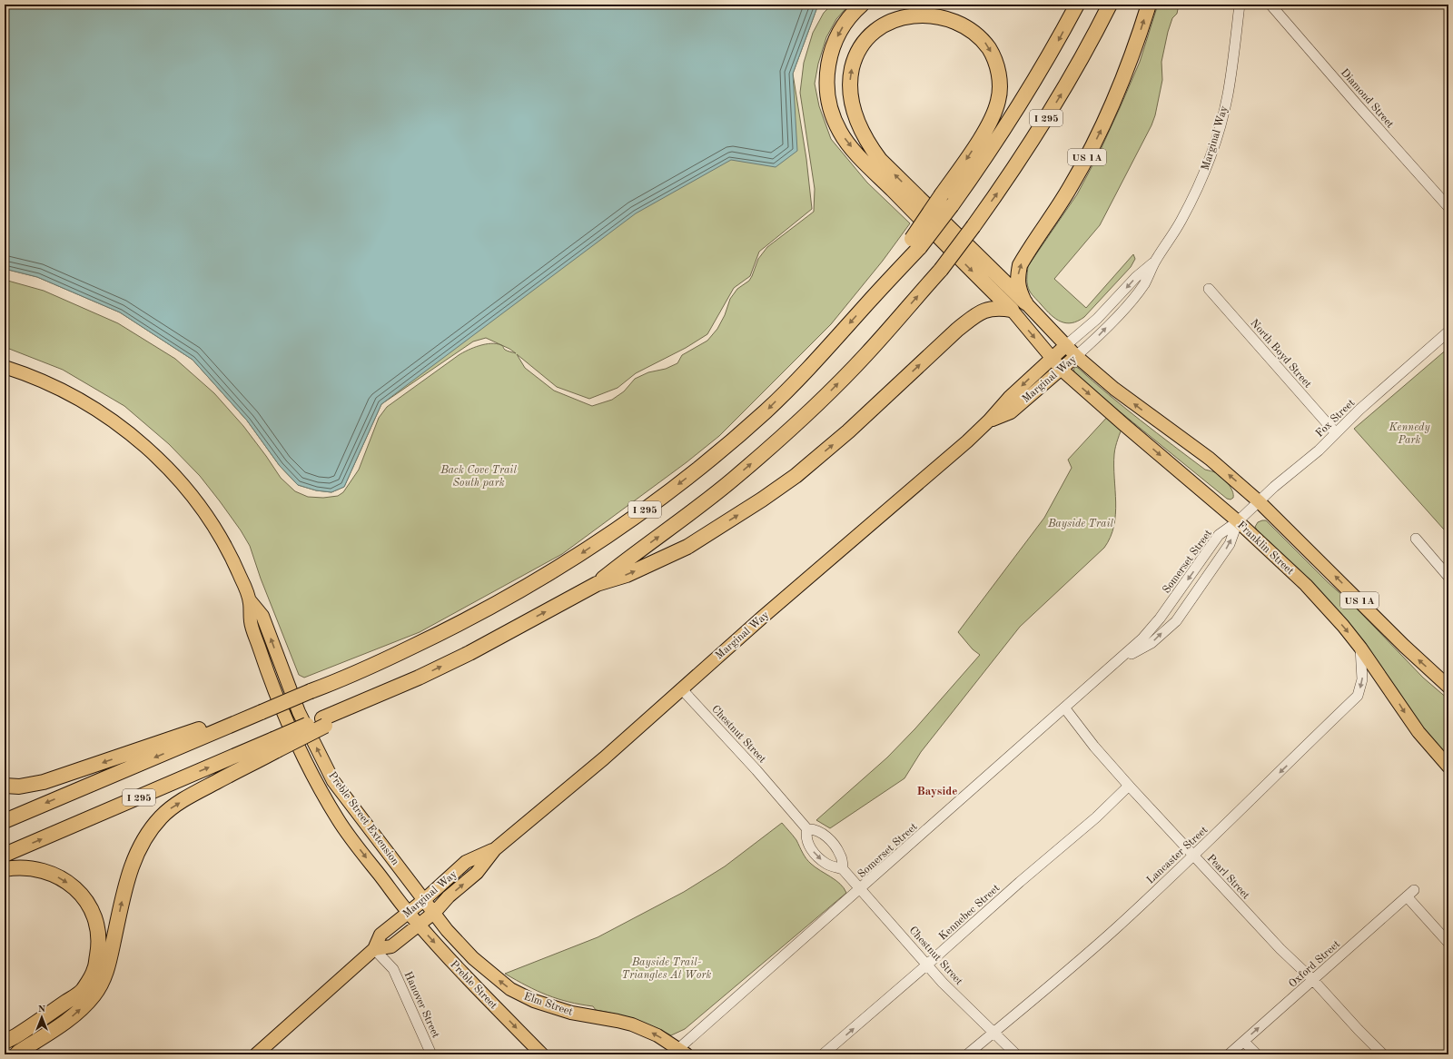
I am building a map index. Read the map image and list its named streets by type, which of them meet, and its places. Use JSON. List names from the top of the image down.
{
  "streets": {
    "highway": ["I 295", "US 1A"],
    "main road": [
      "Marginal Way",
      "Franklin Street",
      "Preble Street Extension",
      "Preble Street",
      "Elm Street"
    ],
    "street": [
      "Diamond Street",
      "North Boyd Street",
      "Fox Street",
      "Somerset Street",
      "Chestnut Street",
      "Lancaster Street",
      "Pearl Street",
      "Kennebec Street",
      "Oxford Street",
      "Hanover Street"
    ]
  },
  "crossings": [
    ["Marginal Way", "US 1A"],
    ["Marginal Way", "Franklin Street"],
    ["Marginal Way", "Chestnut Street"],
    ["Marginal Way", "Preble Street Extension"],
    ["Marginal Way", "Preble Street"],
    ["Marginal Way", "Elm Street"],
    ["Marginal Way", "Hanover Street"],
    ["US 1A", "Fox Street"],
    ["US 1A", "Franklin Street"],
    ["North Boyd Street", "Fox Street"],
    ["Fox Street", "Franklin Street"],
    ["Fox Street", "Somerset Street"],
    ["Franklin Street", "Somerset Street"],
    ["Franklin Street", "Lancaster Street"],
    ["Somerset Street", "Chestnut Street"],
    ["Somerset Street", "Pearl Street"],
    ["Somerset Street", "Elm Street"],
    ["Chestnut Street", "Lancaster Street"],
    ["Chestnut Street", "Kennebec Street"],
    ["Preble Street Extension", "Preble Street"],
    ["Preble Street Extension", "Elm Street"],
    ["Lancaster Street", "Pearl Street"],
    ["Pearl Street", "Kennebec Street"],
    ["Pearl Street", "Oxford Street"]
  ],
  "one_way": ["Lancaster Street", "Preble Street", "Elm Street"],
  "districts": ["Bayside"],
  "parks": [
    "Kennedy Park",
    "Back Cove Trail South park",
    "Bayside Trail",
    "Bayside Trail- Triangles At Work"
  ],
  "north": "top"
}
